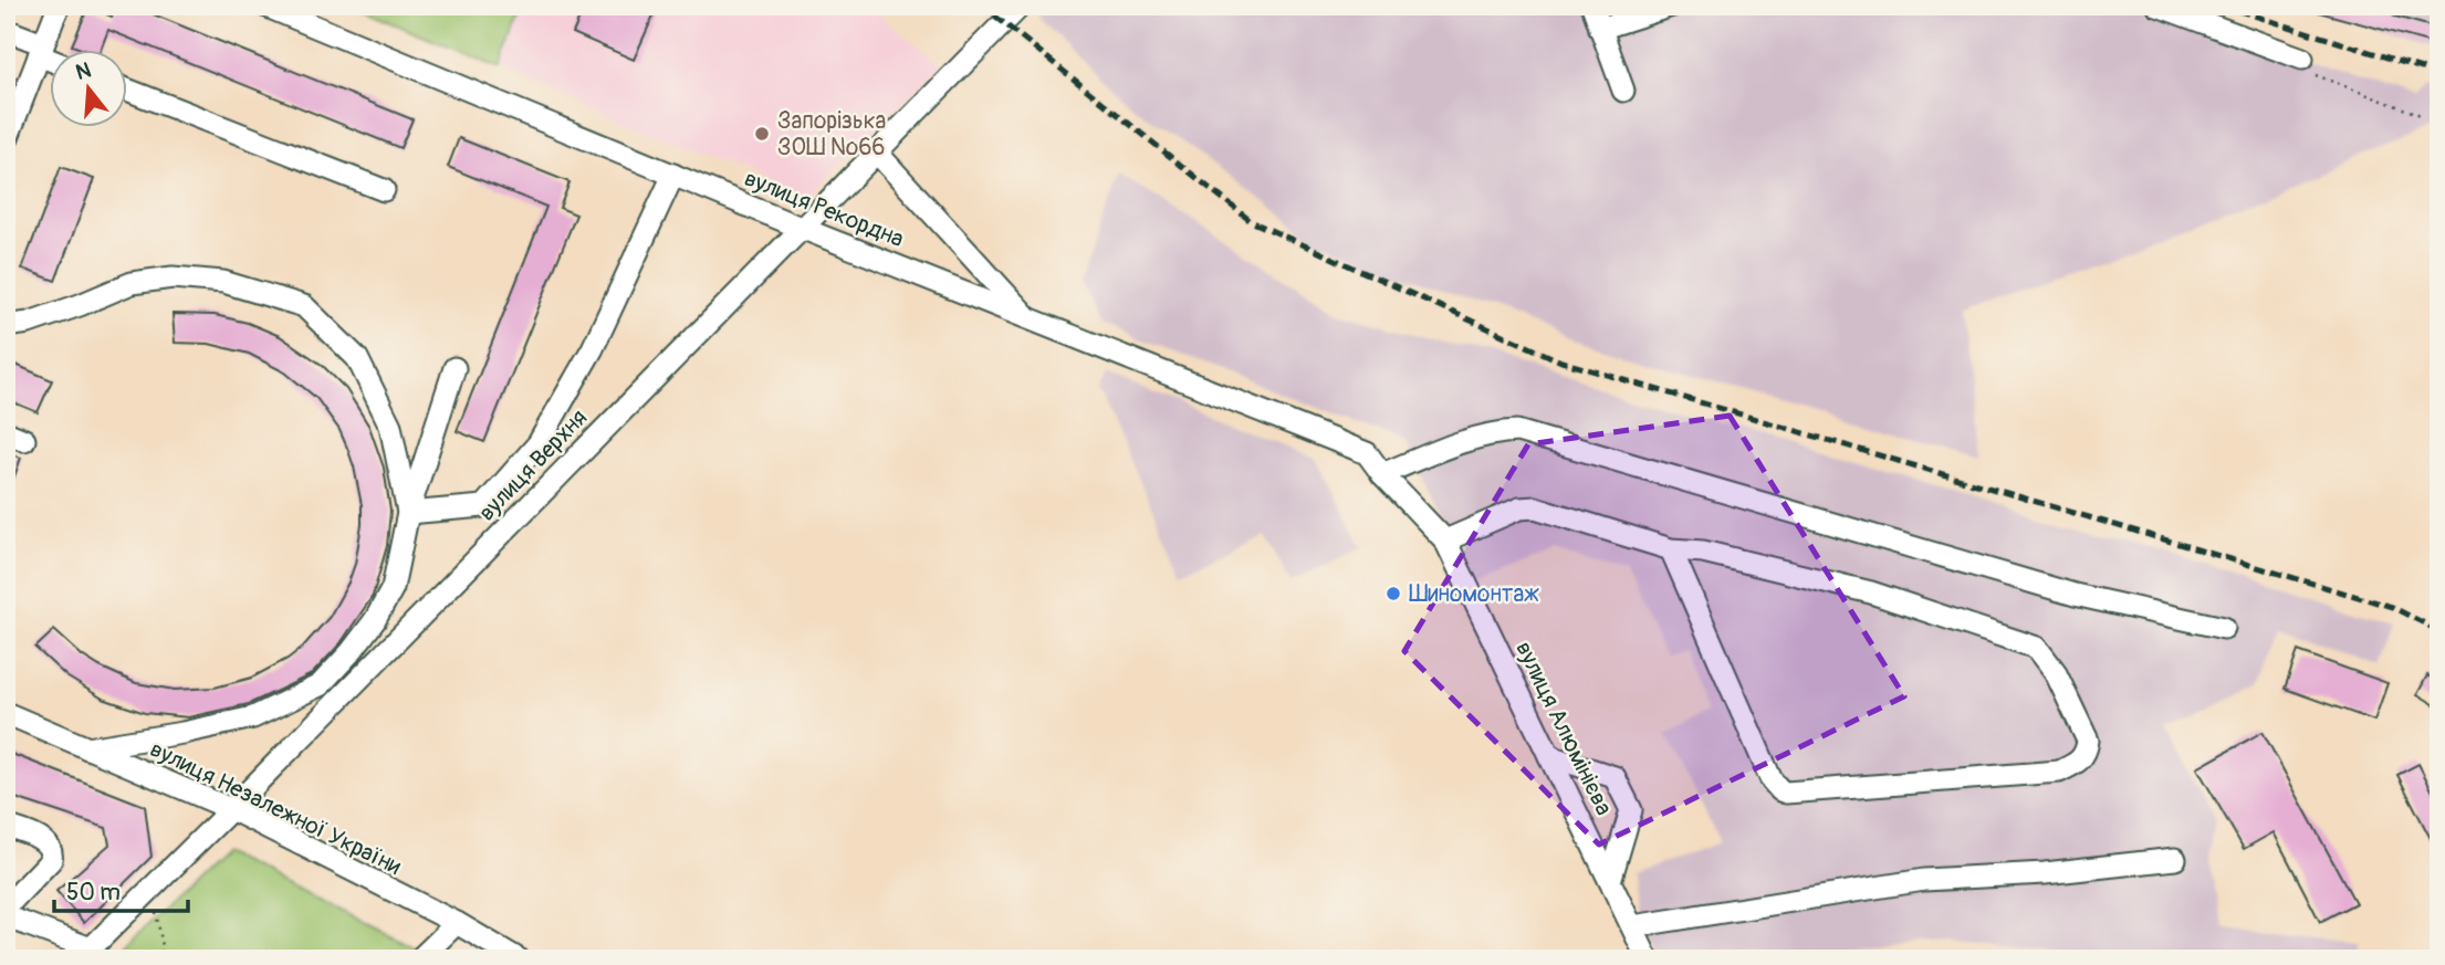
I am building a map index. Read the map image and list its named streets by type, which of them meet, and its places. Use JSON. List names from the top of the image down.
{
  "streets": {
    "street": [
      "вулиця Рекордна",
      "вулиця Верхня",
      "вулиця Алюмінієва",
      "вулиця Незалежної України"
    ]
  },
  "crossings": [
    ["вулиця Рекордна", "вулиця Верхня"],
    ["вулиця Рекордна", "вулиця Алюмінієва"],
    ["вулиця Верхня", "вулиця Незалежної України"]
  ],
  "places": ["Запорізька ЗОШ №66", "Шиномонтаж"],
  "scale_bar": "50 m",
  "north": "top"
}
